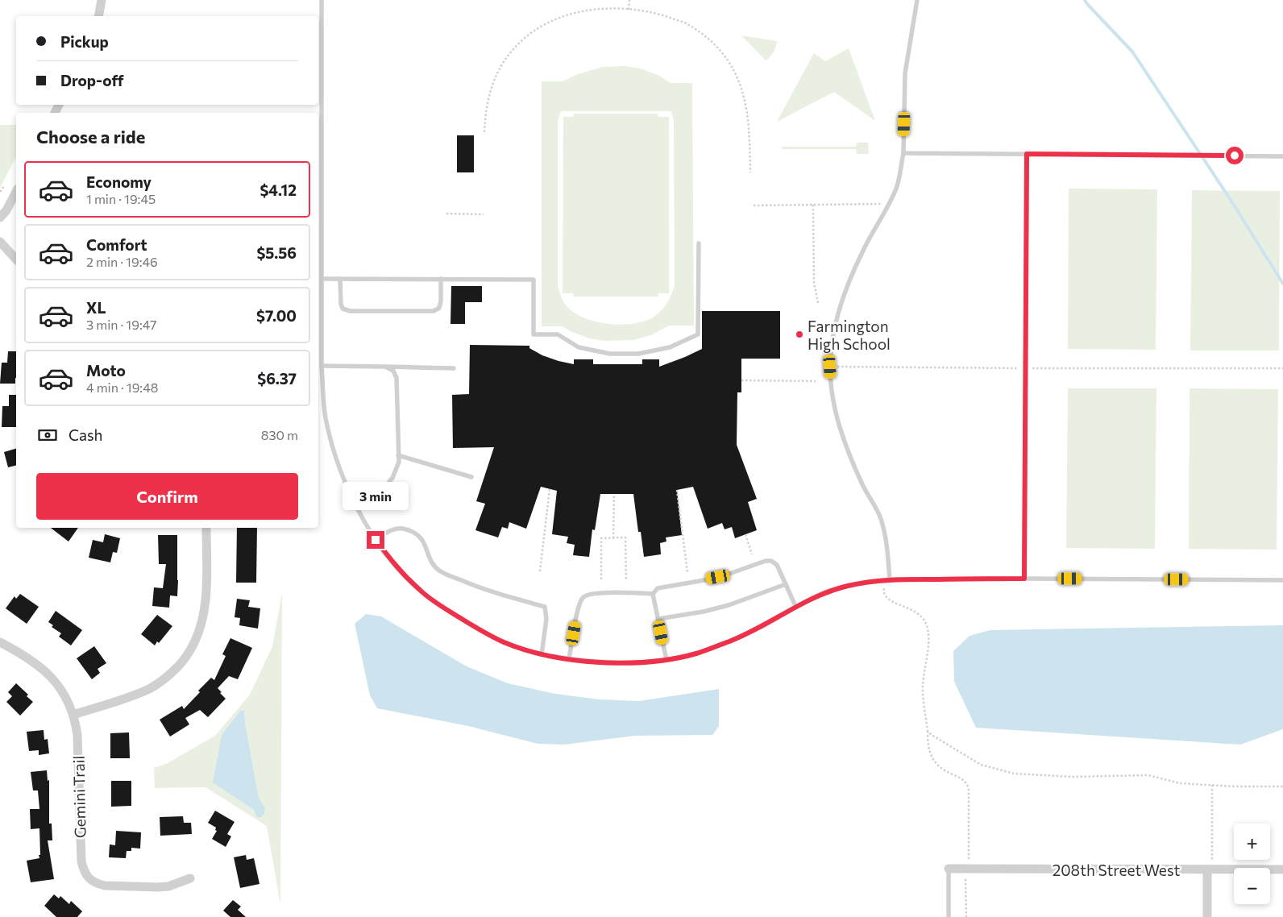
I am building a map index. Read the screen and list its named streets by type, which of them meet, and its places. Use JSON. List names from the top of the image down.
{
  "streets": {
    "street": ["Gemini Trail", "208th Street West"]
  },
  "places": ["Farmington High School"],
  "page": {
    "banner": ["Pickup", "Drop-off"],
    "heading": "Choose a ride",
    "list": [
      {
        "name": "Economy",
        "note": "1 min · 19:45",
        "value": "$4.12"
      },
      {
        "name": "Comfort",
        "note": "2 min · 19:46",
        "value": "$5.56"
      },
      {
        "name": "XL",
        "note": "3 min · 19:47",
        "value": "$7.00"
      },
      {
        "name": "Moto",
        "note": "4 min · 19:48",
        "value": "$6.37"
      }
    ],
    "pay": ["Cash", "830 m"],
    "buttons": "Confirm",
    "bubble": "3 min",
    "map_buttons": ["+", "−"]
  }
}
